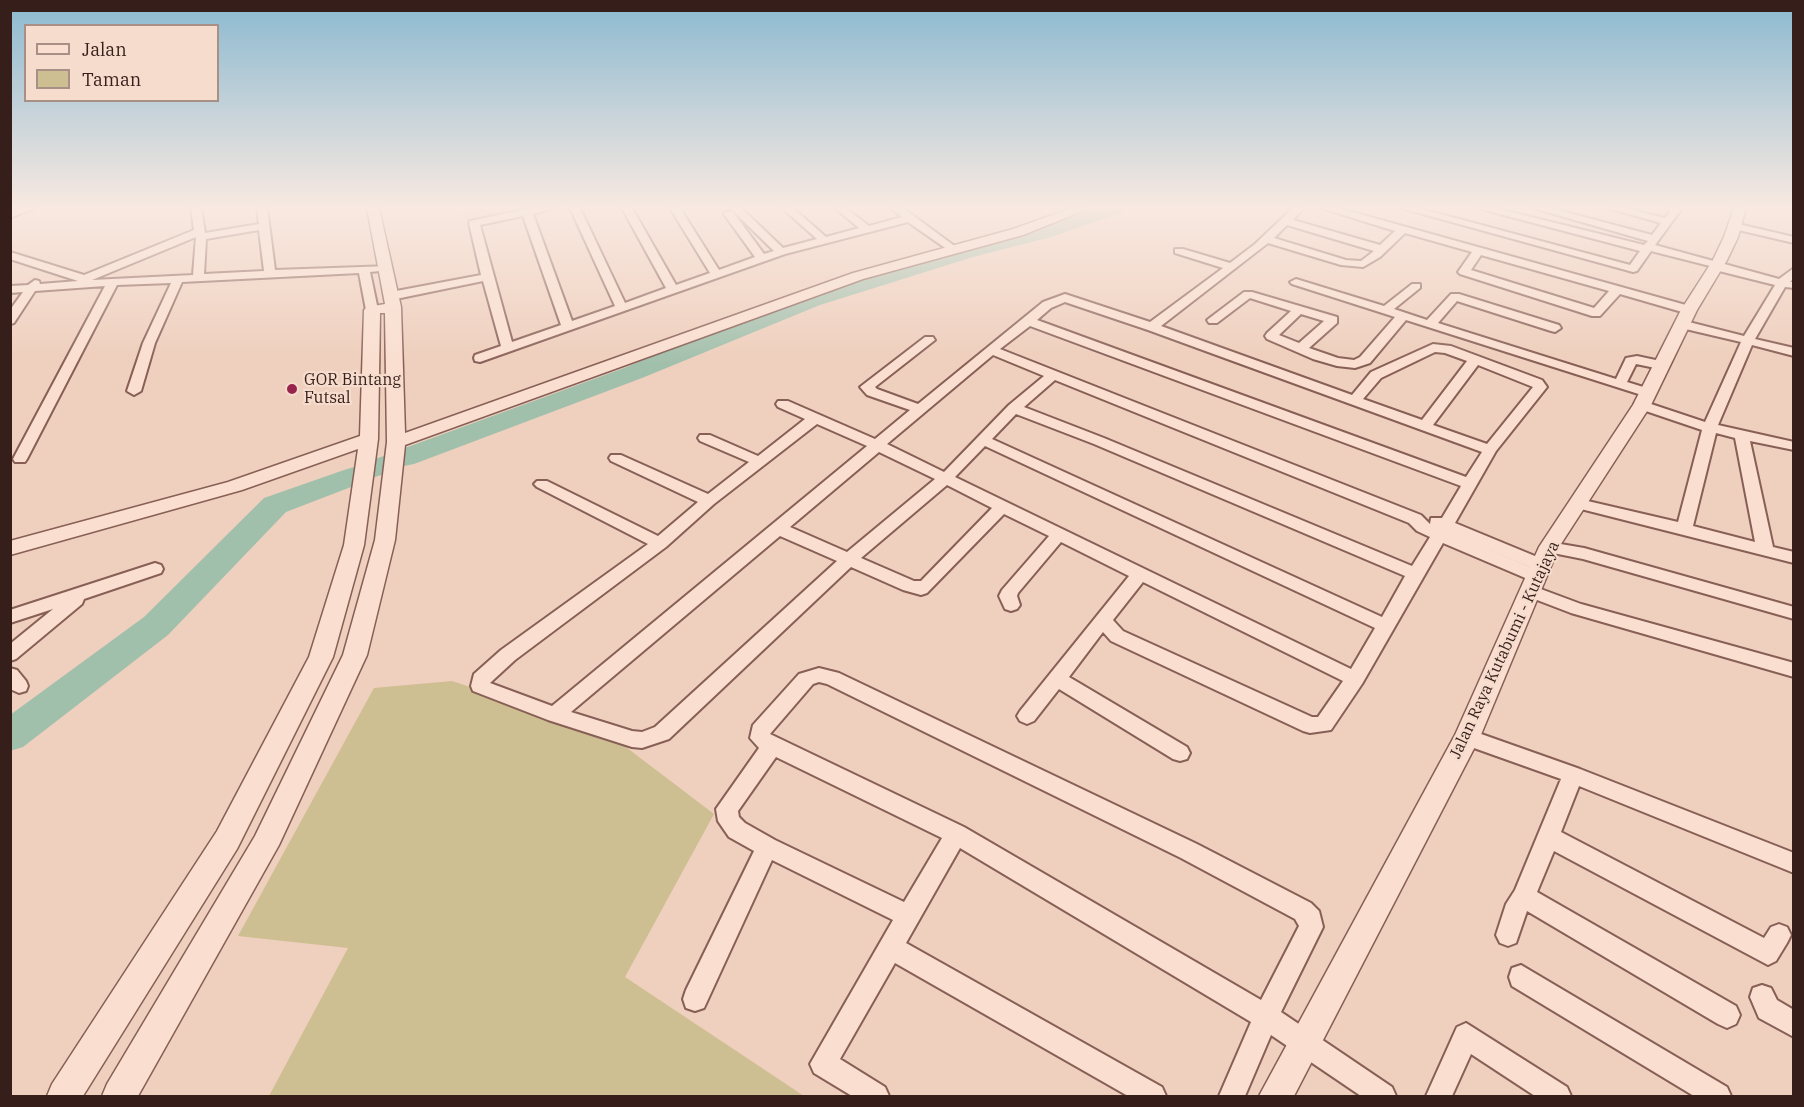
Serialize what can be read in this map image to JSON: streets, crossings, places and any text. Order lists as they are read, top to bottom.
{
  "streets": {
    "street": ["Jalan Raya Kutabumi - Kutajaya"]
  },
  "places": ["GOR Bintang Futsal"],
  "legend": ["Jalan", "Taman"]
}
